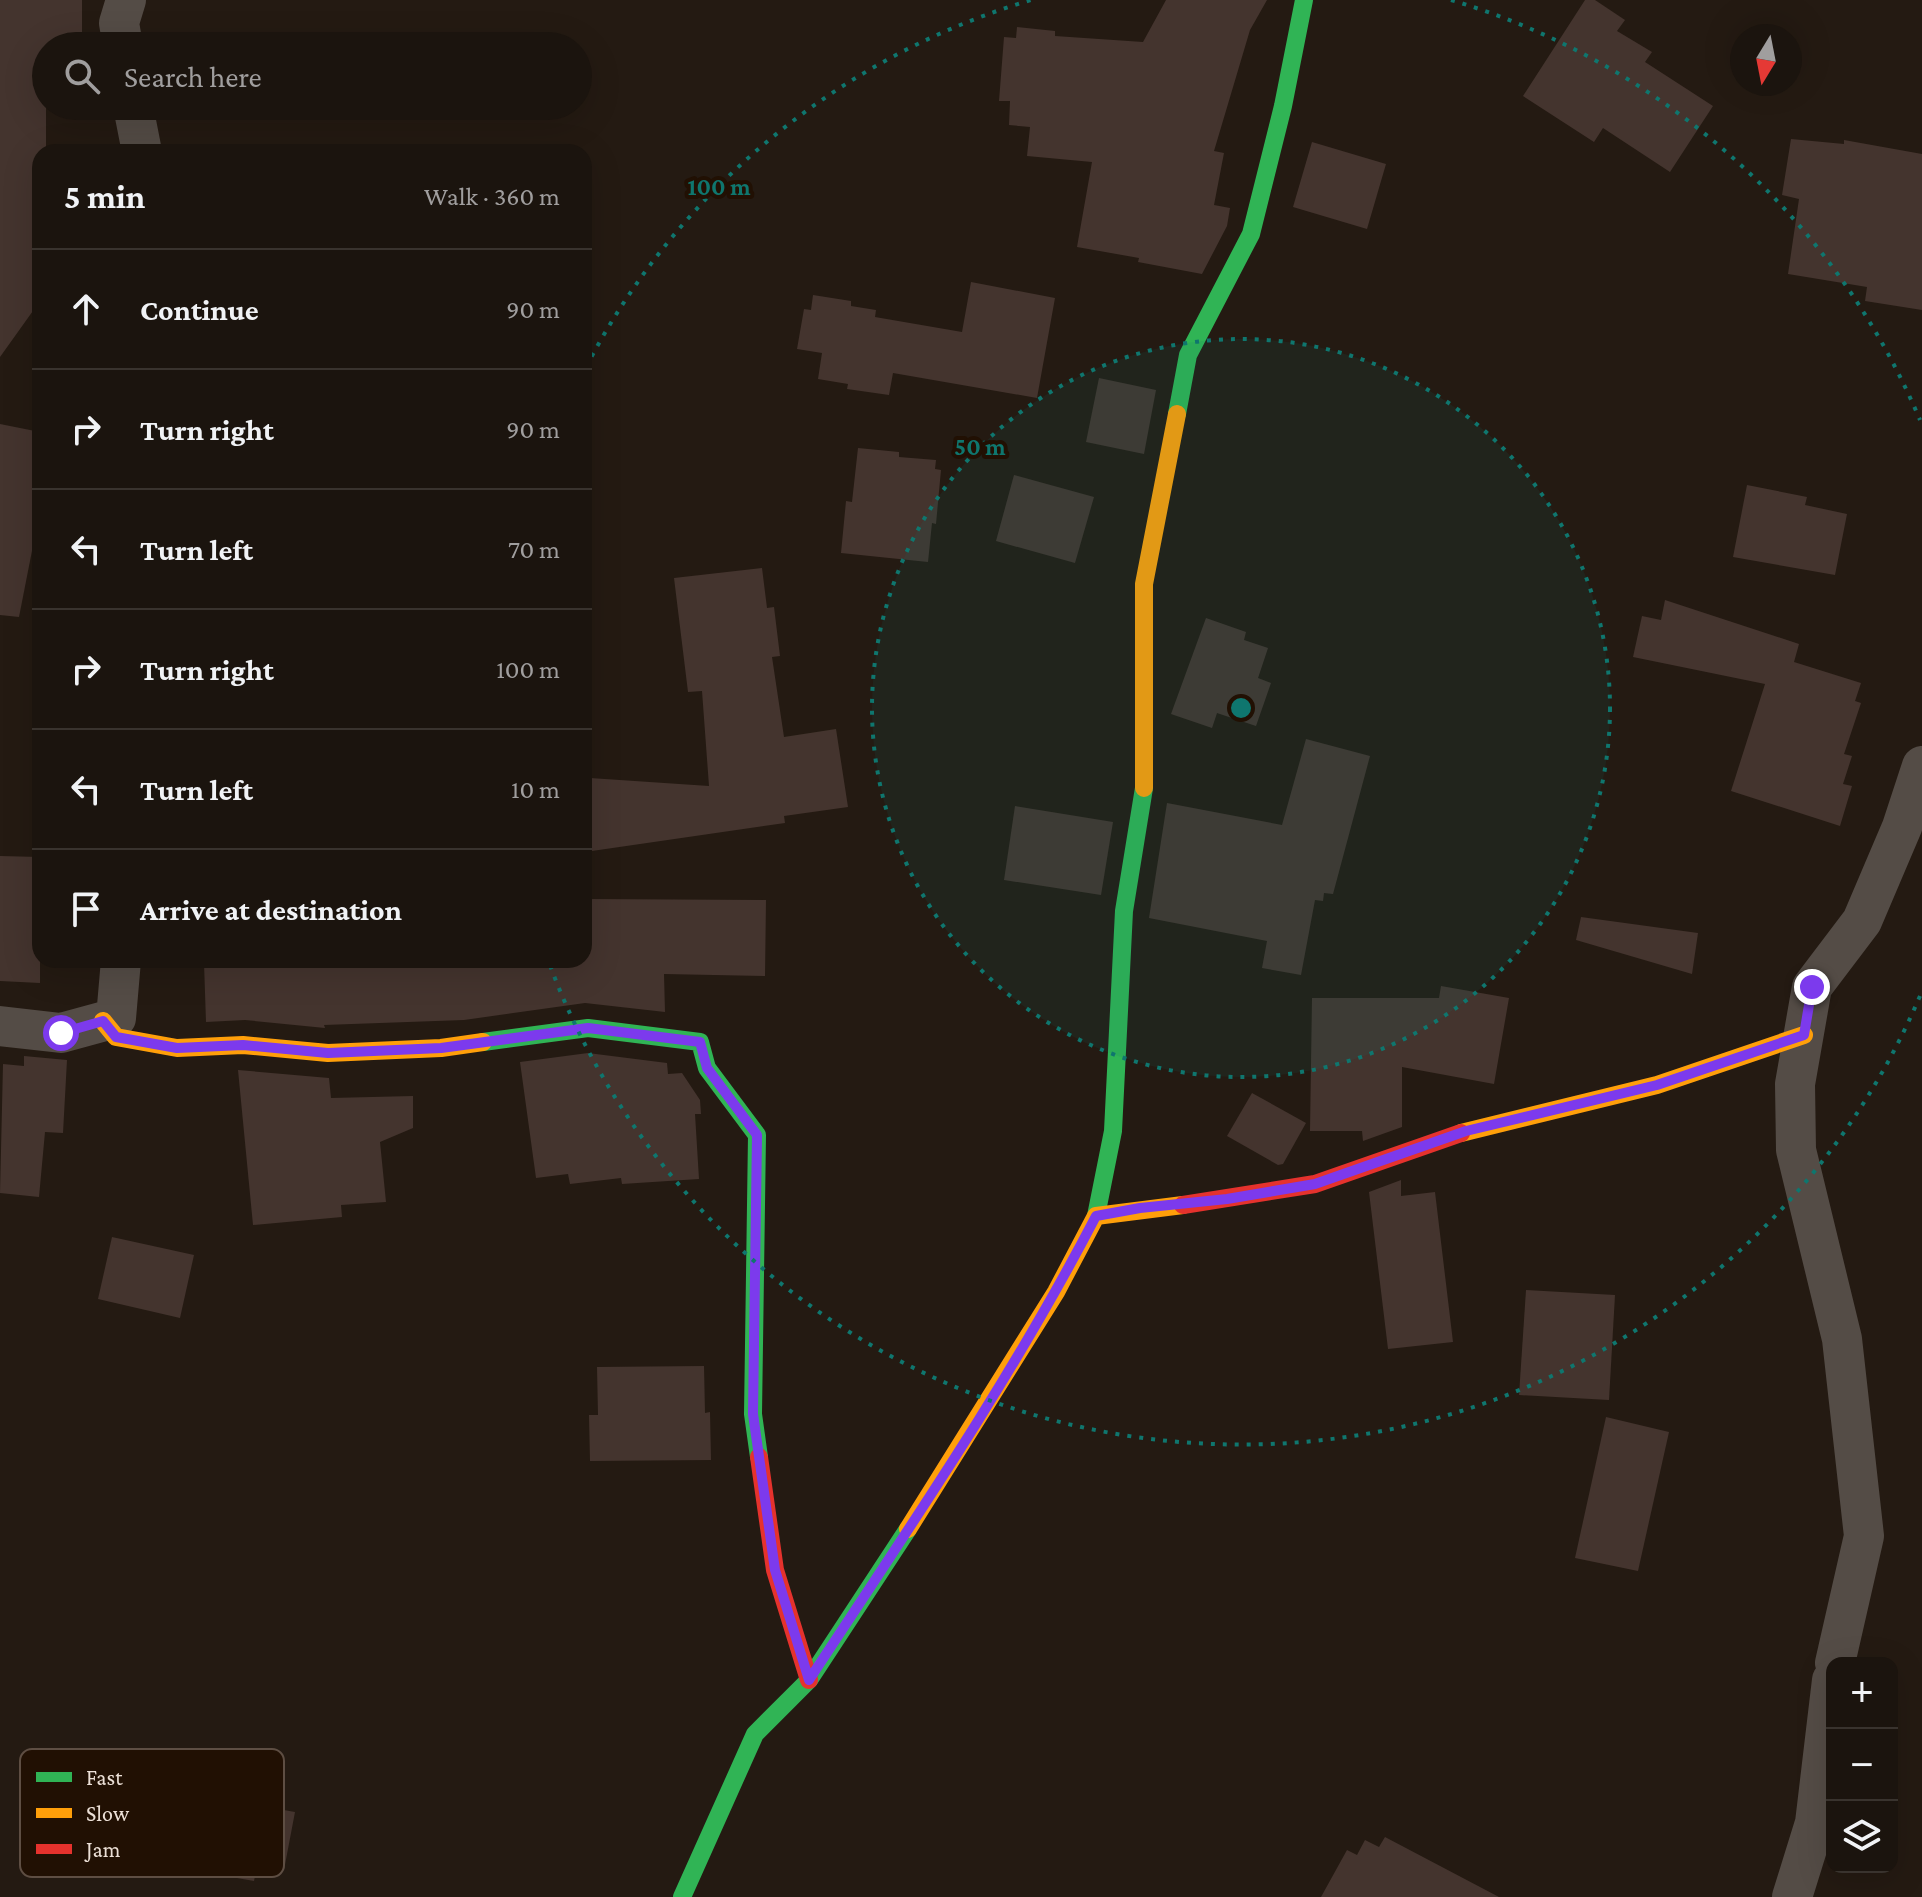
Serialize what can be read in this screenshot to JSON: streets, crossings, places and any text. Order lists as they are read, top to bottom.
{
  "legend": ["Fast", "Slow", "Jam"],
  "north": "bottom",
  "page": {
    "search": "Search here",
    "heading": ["5 min", "Walk · 360 m"],
    "list": [
      ["Continue", "90 m"],
      ["Turn right", "90 m"],
      ["Turn left", "70 m"],
      ["Turn right", "100 m"],
      ["Turn left", "10 m"],
      "Arrive at destination"
    ],
    "map_buttons": ["+", "−"]
  },
  "rings": ["100 m", "50 m"]
}
